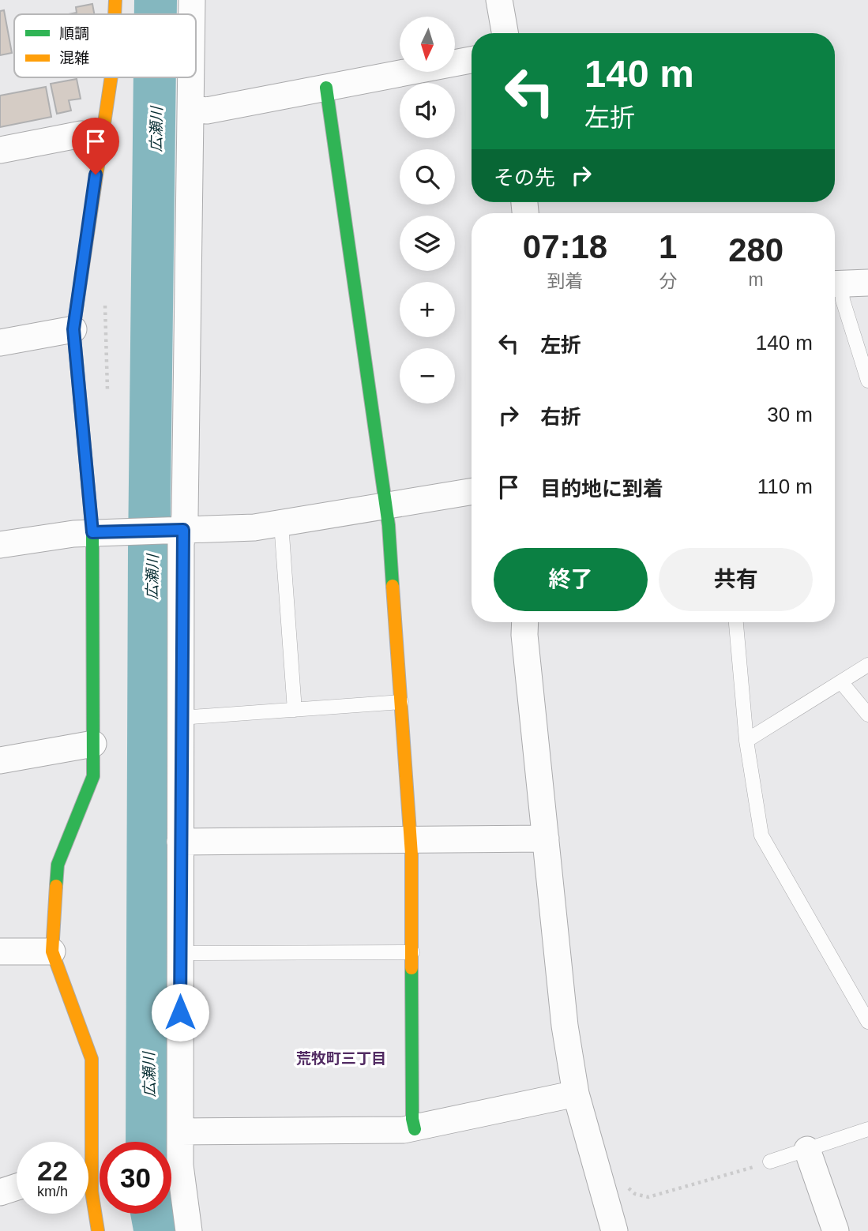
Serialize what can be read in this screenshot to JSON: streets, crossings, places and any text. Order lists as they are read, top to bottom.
{
  "districts": ["荒牧町三丁目"],
  "water": ["広瀬川"],
  "legend": ["順調", "混雑"],
  "north": "bottom",
  "page": {
    "map_buttons": ["+", "−"],
    "turn": ["140 m", "左折"],
    "then": "その先",
    "eta": [
      "07:18",
      "到着",
      "1",
      "分",
      "280",
      "m"
    ],
    "list": [
      {
        "name": "左折",
        "value": "140 m"
      },
      {
        "name": "右折",
        "value": "30 m"
      },
      {
        "name": "目的地に到着",
        "value": "110 m"
      }
    ],
    "buttons": ["終了", "共有"],
    "speed": "22 km/h",
    "limit": "30"
  }
}
